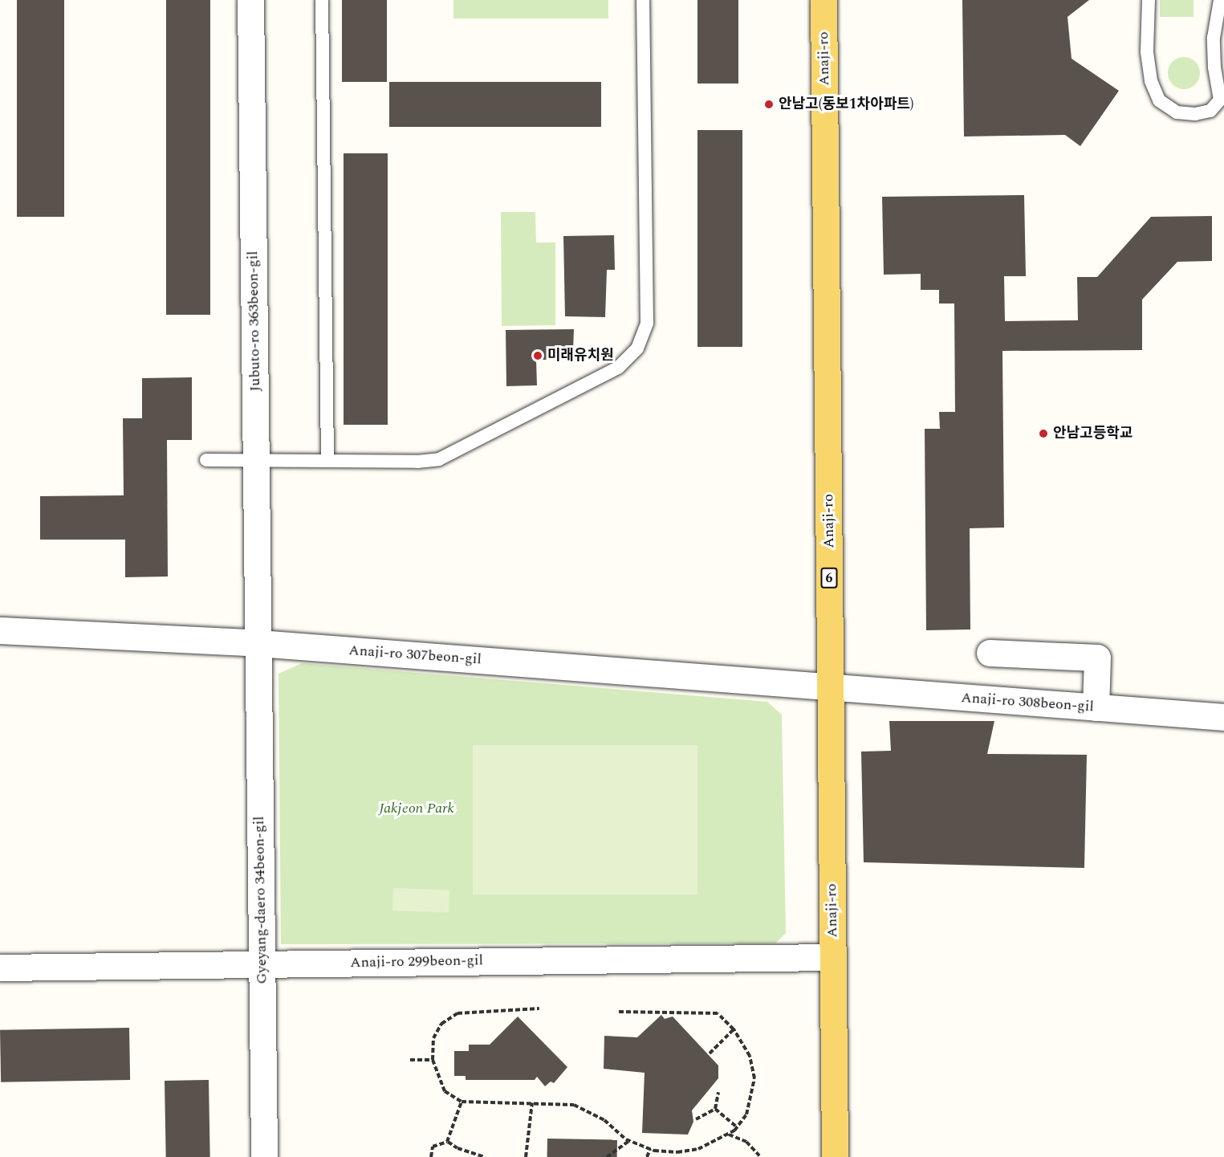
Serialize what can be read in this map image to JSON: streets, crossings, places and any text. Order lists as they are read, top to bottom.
{
  "streets": {
    "main road": ["Anaji-ro", "6"],
    "street": [
      "Jubuto-ro 363beon-gil",
      "Anaji-ro 307beon-gil",
      "Anaji-ro 308beon-gil",
      "Gyeyang-daero 34beon-gil",
      "Anaji-ro 299beon-gil"
    ]
  },
  "crossings": [
    ["Anaji-ro", "Anaji-ro 307beon-gil"],
    ["Anaji-ro", "Anaji-ro 308beon-gil"],
    ["Anaji-ro", "Anaji-ro 299beon-gil"],
    ["Jubuto-ro 363beon-gil", "Anaji-ro 307beon-gil"],
    ["Jubuto-ro 363beon-gil", "Gyeyang-daero 34beon-gil"],
    ["Anaji-ro 307beon-gil", "Anaji-ro 308beon-gil"],
    ["Anaji-ro 307beon-gil", "Gyeyang-daero 34beon-gil"],
    ["Gyeyang-daero 34beon-gil", "Anaji-ro 299beon-gil"]
  ],
  "parks": ["Jakjeon Park"],
  "places": ["안남고(동보1차아파트)", "미래유치원", "안남고등학교"]
}
